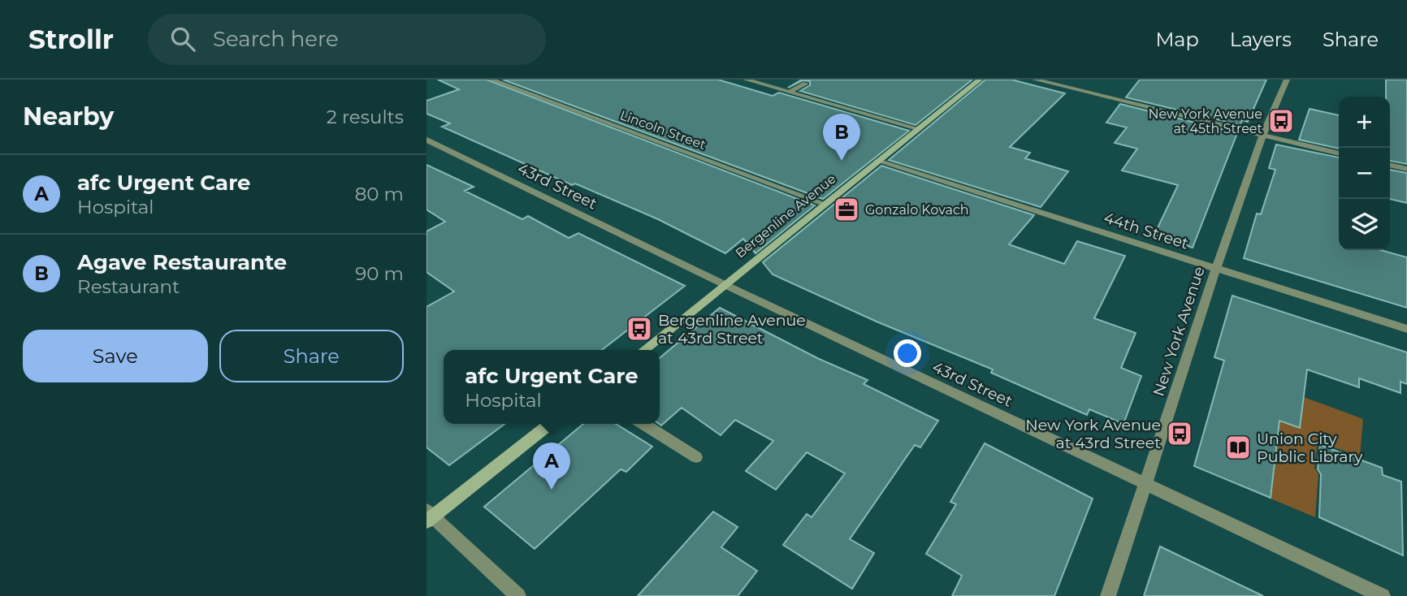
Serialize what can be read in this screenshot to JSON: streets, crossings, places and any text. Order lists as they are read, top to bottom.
{
  "streets": {
    "street": [
      "Lincoln Street",
      "43rd Street",
      "Bergenline Avenue",
      "44th Street",
      "New York Avenue"
    ]
  },
  "crossings": [
    ["Lincoln Street", "Bergenline Avenue"],
    ["43rd Street", "Bergenline Avenue"],
    ["43rd Street", "New York Avenue"],
    ["Bergenline Avenue", "44th Street"],
    ["44th Street", "New York Avenue"]
  ],
  "places": {
    "bus stop": ["New York Avenue at 45th Street", "Bergenline Avenue at 43rd Street", "New York Avenue at 43rd Street"],
    "office": ["Gonzalo Kovach"],
    "library": ["Union City Public Library"]
  },
  "page": {
    "header": "Strollr",
    "search": "Search here",
    "nav": ["Map", "Layers", "Share"],
    "heading": ["Nearby", "2 results"],
    "map_buttons": ["+", "−"],
    "pins": ["B", "A"],
    "list": [
      {
        "mark": "A",
        "name": "afc Urgent Care",
        "note": "Hospital",
        "value": "80 m"
      },
      {
        "mark": "B",
        "name": "Agave Restaurante",
        "note": "Restaurant",
        "value": "90 m"
      }
    ],
    "buttons": ["Save", "Share"],
    "popup": ["afc Urgent Care", "Hospital"]
  }
}
